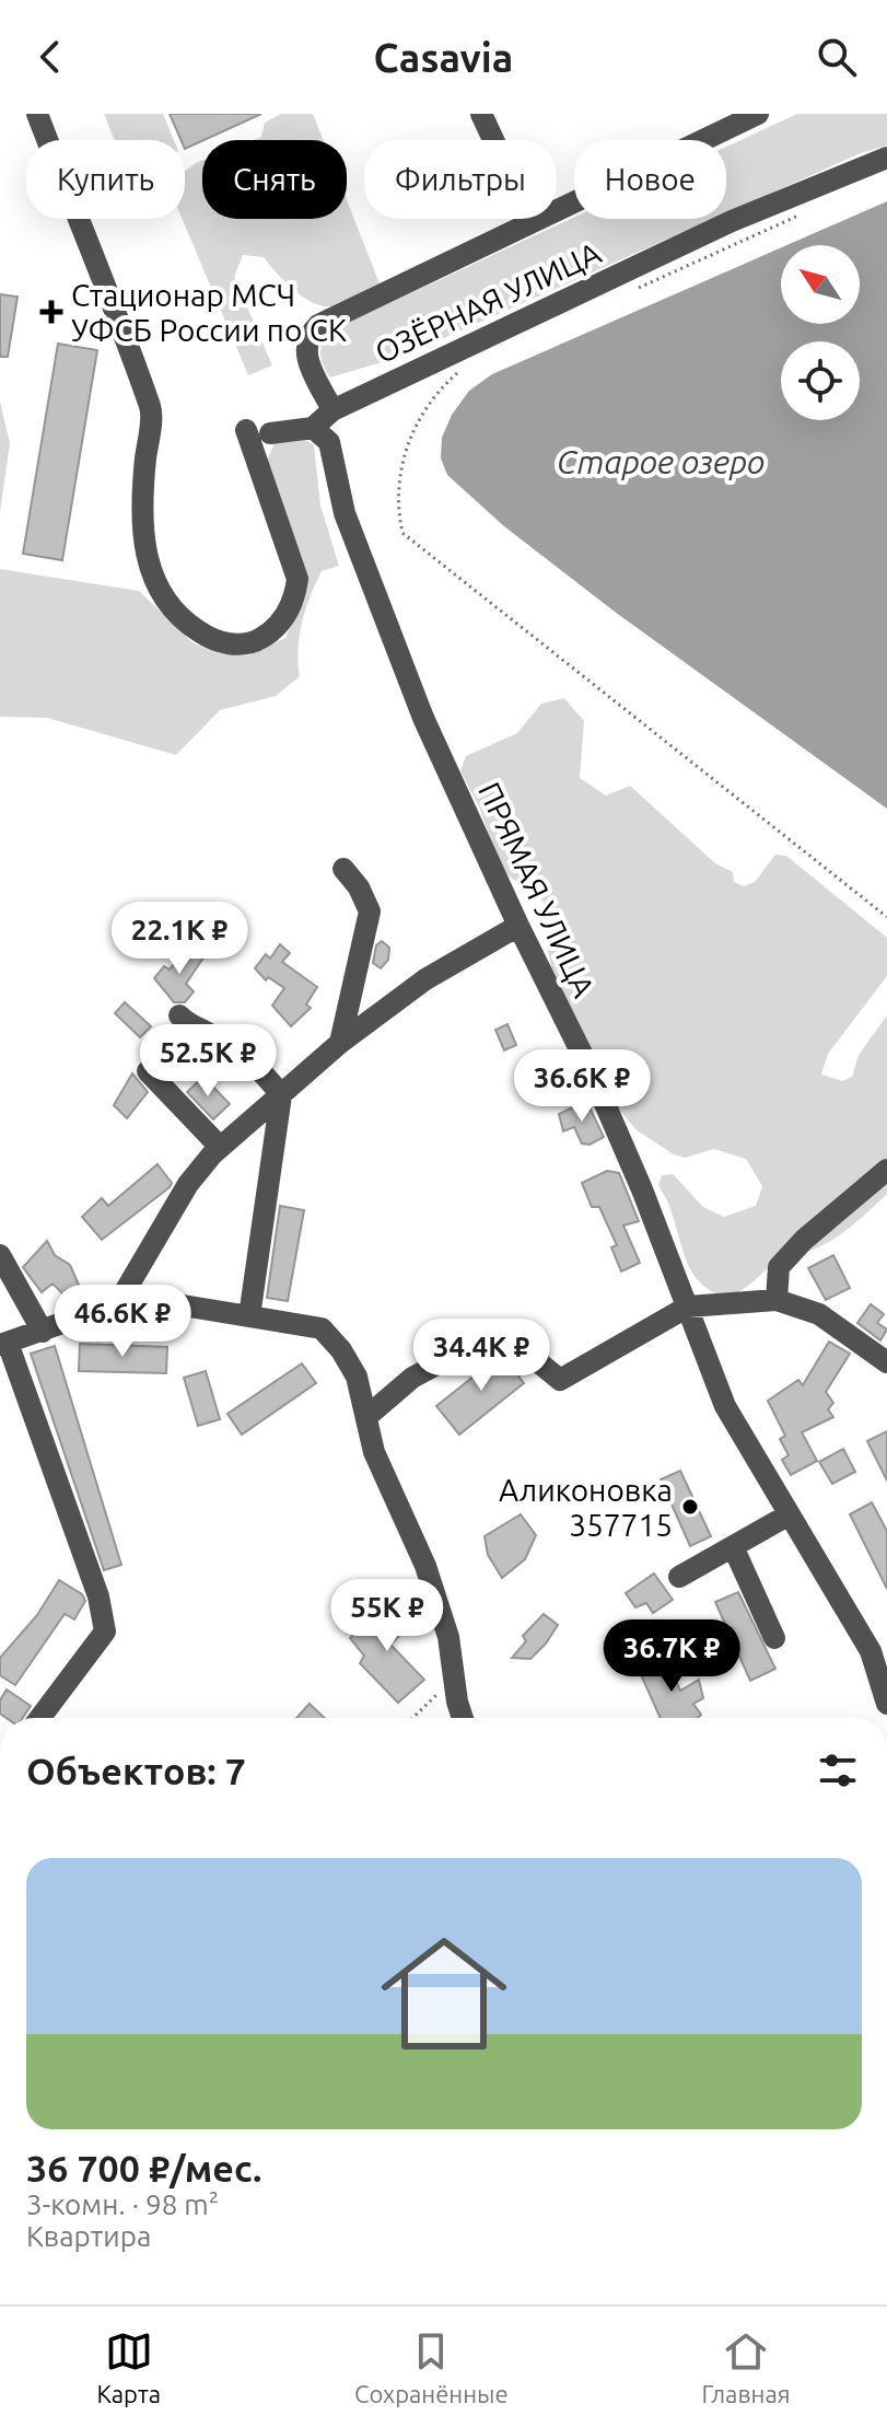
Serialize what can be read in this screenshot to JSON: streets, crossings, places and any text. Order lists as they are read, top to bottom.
{
  "streets": {
    "street": ["ОЗЁРНАЯ УЛИЦА", "ПРЯМАЯ УЛИЦА"]
  },
  "crossings": [
    ["ОЗЁРНАЯ УЛИЦА", "ПРЯМАЯ УЛИЦА"]
  ],
  "water": ["Старое озеро"],
  "places": {
    "health": ["Стационар МСЧ УФСБ России по СК"],
    "other": ["Аликоновка 357715"]
  },
  "north": "top left",
  "page": {
    "header": "Casavia",
    "chip": [
      "Купить",
      "Снять",
      "Фильтры",
      "Новое"
    ],
    "price": [
      "22.1K ₽",
      "52.5K ₽",
      "36.6K ₽",
      "46.6K ₽",
      "34.4K ₽",
      "55K ₽",
      "36.7K ₽"
    ],
    "heading": "Объектов: 7",
    "list": [
      {
        "name": "36 700 ₽/мес.",
        "note": "3-комн. · 98 m² · Квартира"
      }
    ],
    "tabs": ["Карта", "Сохранённые", "Главная"]
  }
}
